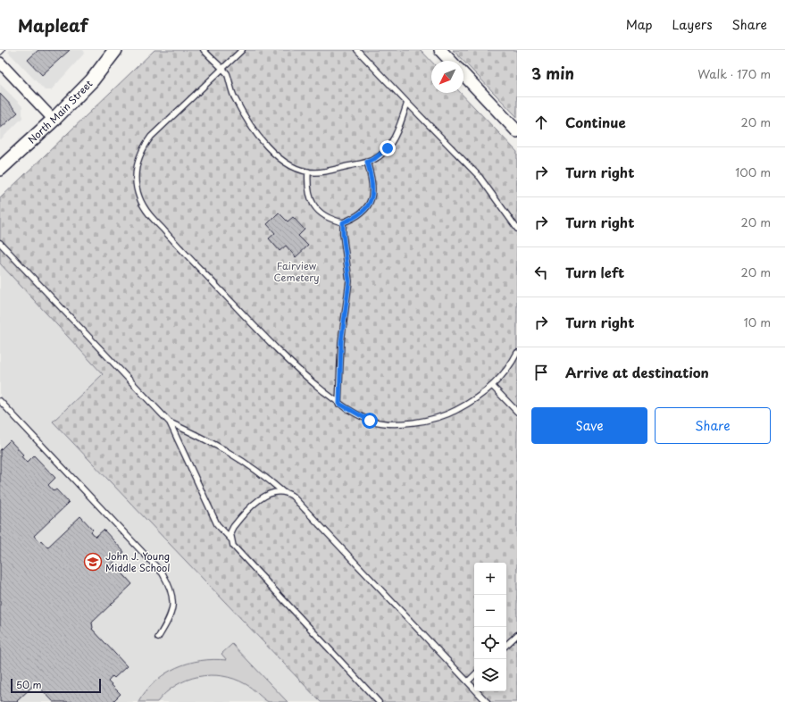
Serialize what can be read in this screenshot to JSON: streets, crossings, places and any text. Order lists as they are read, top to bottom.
{
  "streets": {
    "main road": ["North Main Street"]
  },
  "parks": ["Fairview Cemetery"],
  "places": {
    "school or university": ["John J. Young Middle School"]
  },
  "scale_bar": "50 m",
  "north": "bottom left",
  "page": {
    "header": "Mapleaf",
    "nav": ["Map", "Layers", "Share"],
    "heading": ["3 min", "Walk · 170 m"],
    "list": [
      ["Continue", "20 m"],
      ["Turn right", "100 m"],
      ["Turn right", "20 m"],
      ["Turn left", "20 m"],
      ["Turn right", "10 m"],
      "Arrive at destination"
    ],
    "buttons": ["Save", "Share"],
    "map_buttons": ["+", "−"],
    "scale": "50 m"
  }
}
